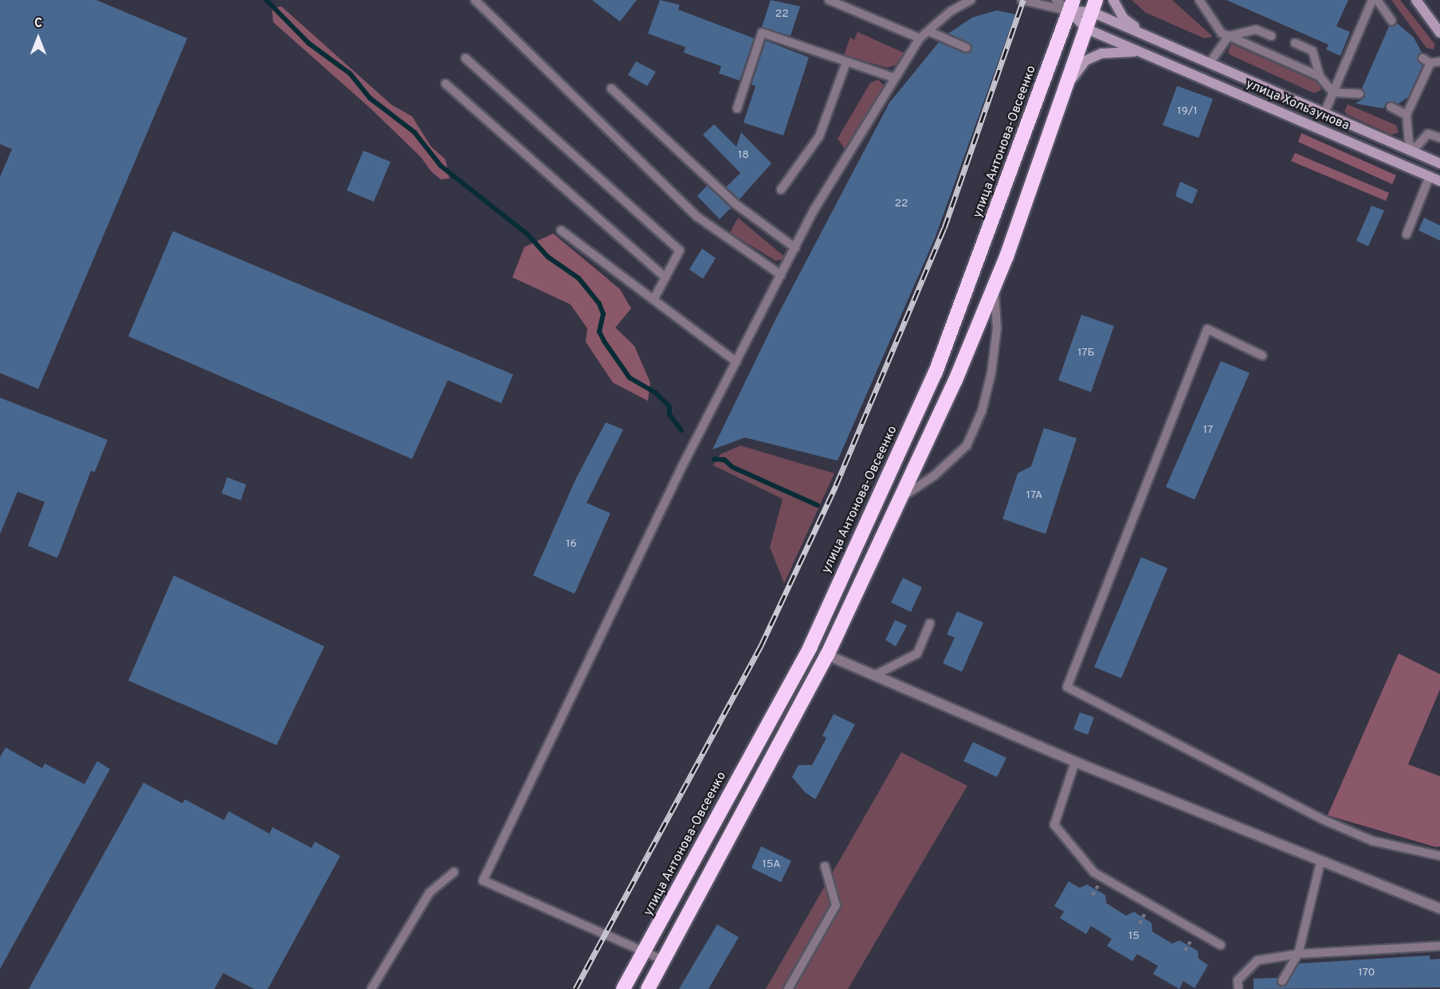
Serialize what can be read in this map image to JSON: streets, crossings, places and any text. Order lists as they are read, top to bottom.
{
  "streets": {
    "highway": ["улица Антонова-Овсеенко"],
    "main road": ["улица Хользунова"]
  },
  "crossings": [
    ["улица Хользунова", "улица Антонова-Овсеенко"]
  ],
  "house_numbers": [
    "22",
    "19/1",
    "18",
    "22",
    "17Б",
    "17",
    "17А",
    "16",
    "15А",
    "15",
    "170"
  ],
  "north": "top"
}
